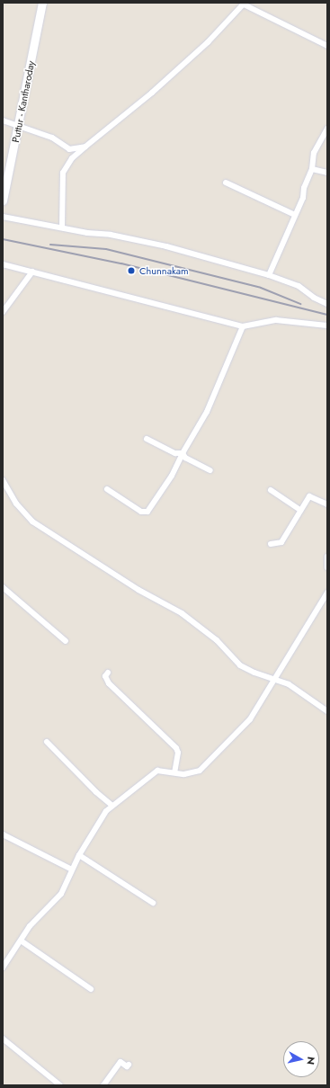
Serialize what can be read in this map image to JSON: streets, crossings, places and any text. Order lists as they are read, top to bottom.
{
  "streets": {
    "main road": ["Puttur - Kantharoday"]
  },
  "places": ["Chunnakam"],
  "north": "right"
}
